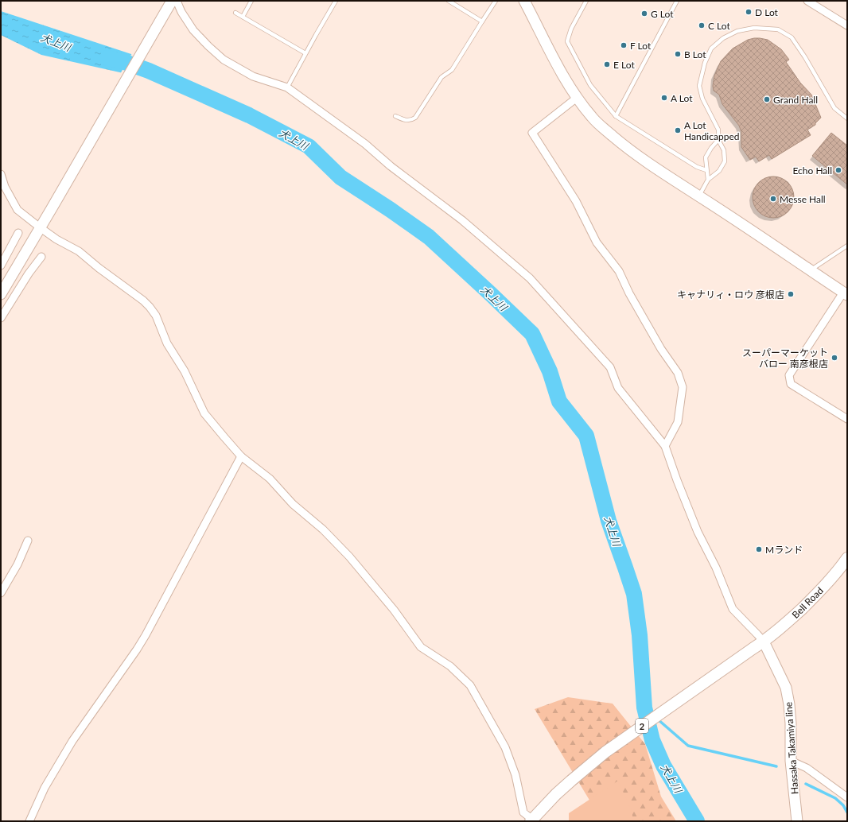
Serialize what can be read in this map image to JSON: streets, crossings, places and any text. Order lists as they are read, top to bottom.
{
  "streets": {
    "main road": ["Bell Road", "2"],
    "street": ["Hassaka Takamiya line"]
  },
  "crossings": [
    ["Bell Road", "2"],
    ["Bell Road", "Hassaka Takamiya line"],
    ["2", "Hassaka Takamiya line"]
  ],
  "water": ["犬上川"],
  "places": [
    "D Lot",
    "G Lot",
    "C Lot",
    "F Lot",
    "B Lot",
    "E Lot",
    "A Lot",
    "Grand Hall",
    "A Lot Handicapped",
    "Echo Hall",
    "Messe Hall",
    "キャナリィ・ロウ 彦根店",
    "スーパーマーケット バロー 南彦根店",
    "Mランド"
  ]
}
